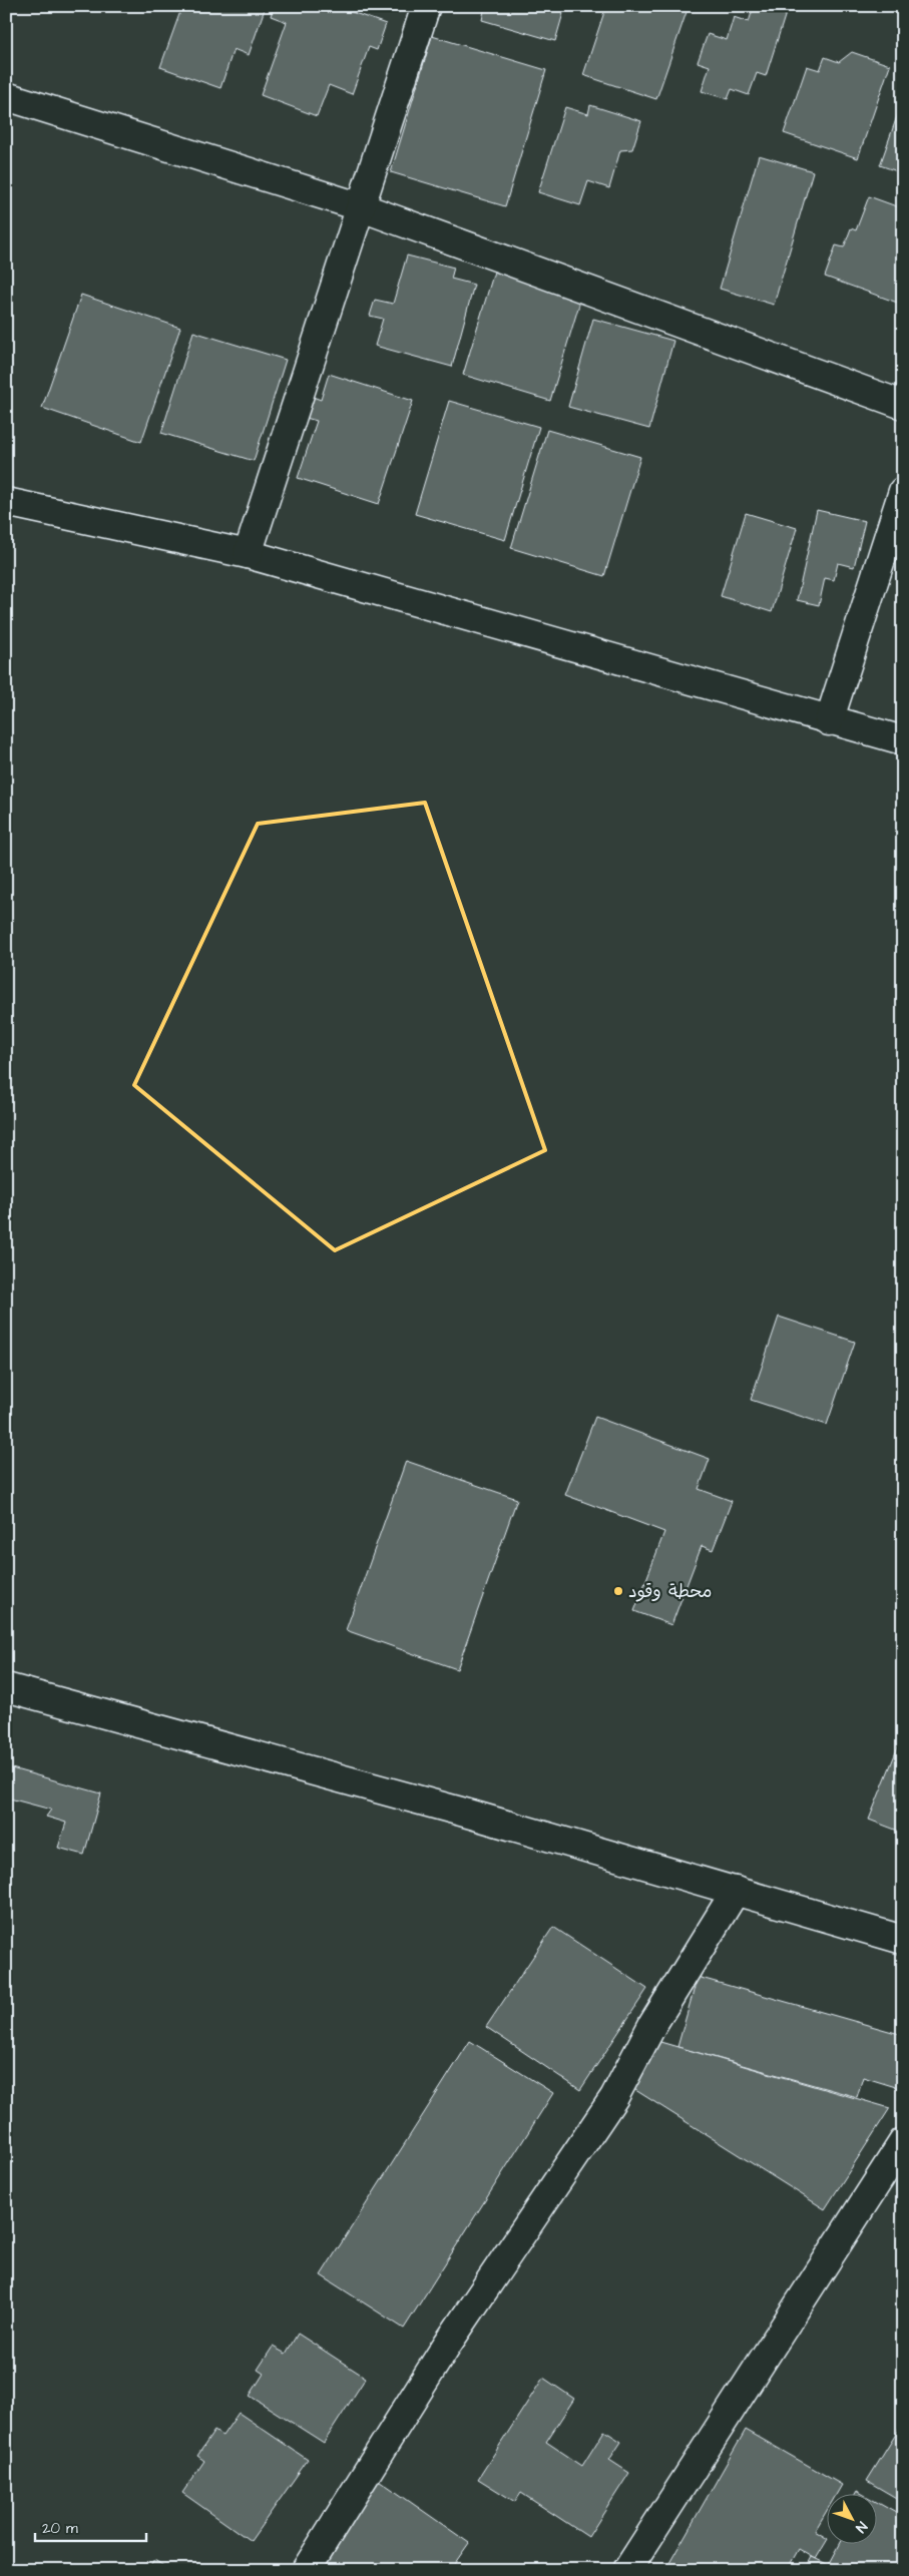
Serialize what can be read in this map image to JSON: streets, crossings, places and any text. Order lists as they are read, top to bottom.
{
  "places": ["محطة وقود"],
  "scale_bar": "20 m",
  "north": "bottom right"
}
